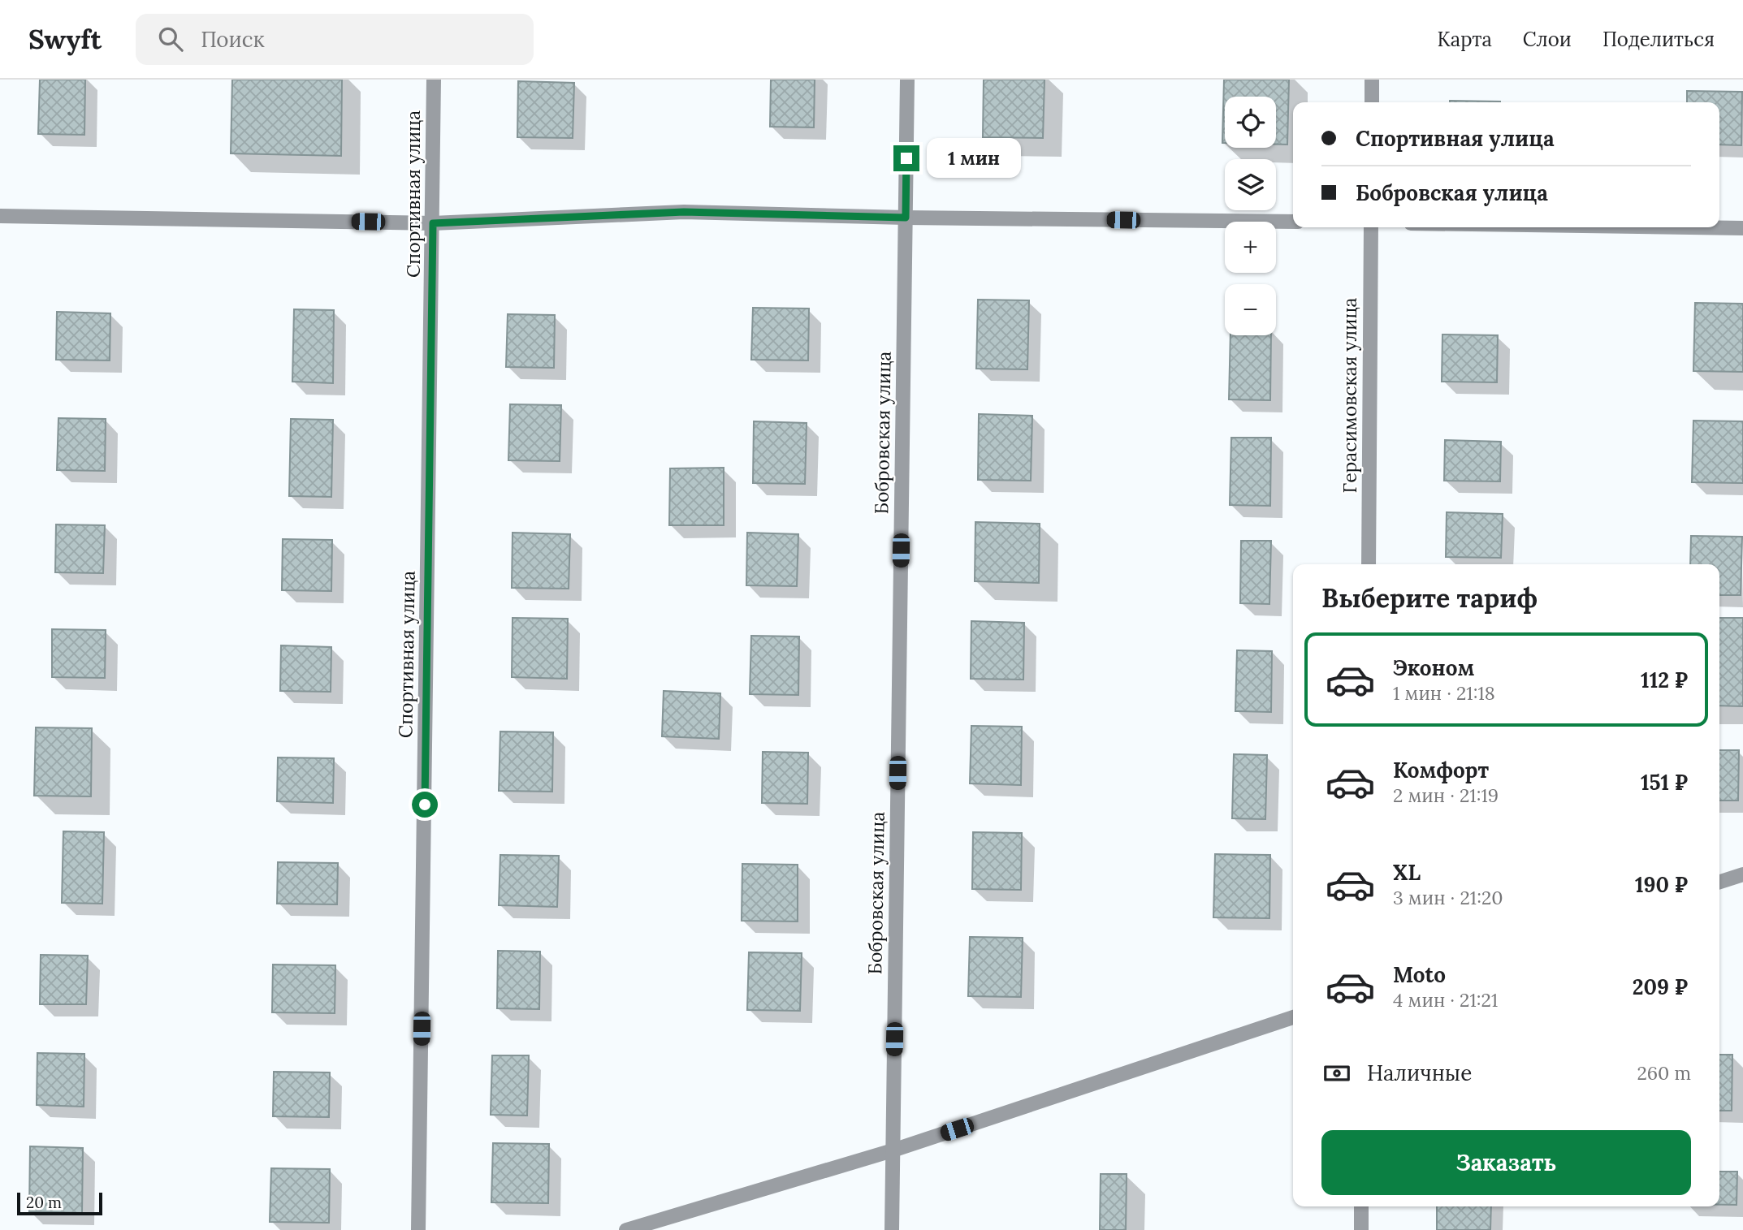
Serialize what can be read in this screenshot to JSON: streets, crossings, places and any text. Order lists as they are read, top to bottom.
{
  "streets": {
    "street": ["Спортивная улица", "Герасимовская улица", "Бобровская улица"]
  },
  "scale_bar": "20 m",
  "page": {
    "header": "Swyft",
    "search": "Поиск",
    "nav": ["Карта", "Слои", "Поделиться"],
    "map_buttons": ["+", "−"],
    "banner": ["Спортивная улица", "Бобровская улица"],
    "bubble": "1 мин",
    "heading": "Выберите тариф",
    "list": [
      {
        "name": "Эконом",
        "note": "1 мин · 21:18",
        "value": "112 ₽"
      },
      {
        "name": "Комфорт",
        "note": "2 мин · 21:19",
        "value": "151 ₽"
      },
      {
        "name": "XL",
        "note": "3 мин · 21:20",
        "value": "190 ₽"
      },
      {
        "name": "Moto",
        "note": "4 мин · 21:21",
        "value": "209 ₽"
      }
    ],
    "pay": ["Наличные", "260 m"],
    "buttons": "Заказать",
    "scale": "20 m"
  }
}
